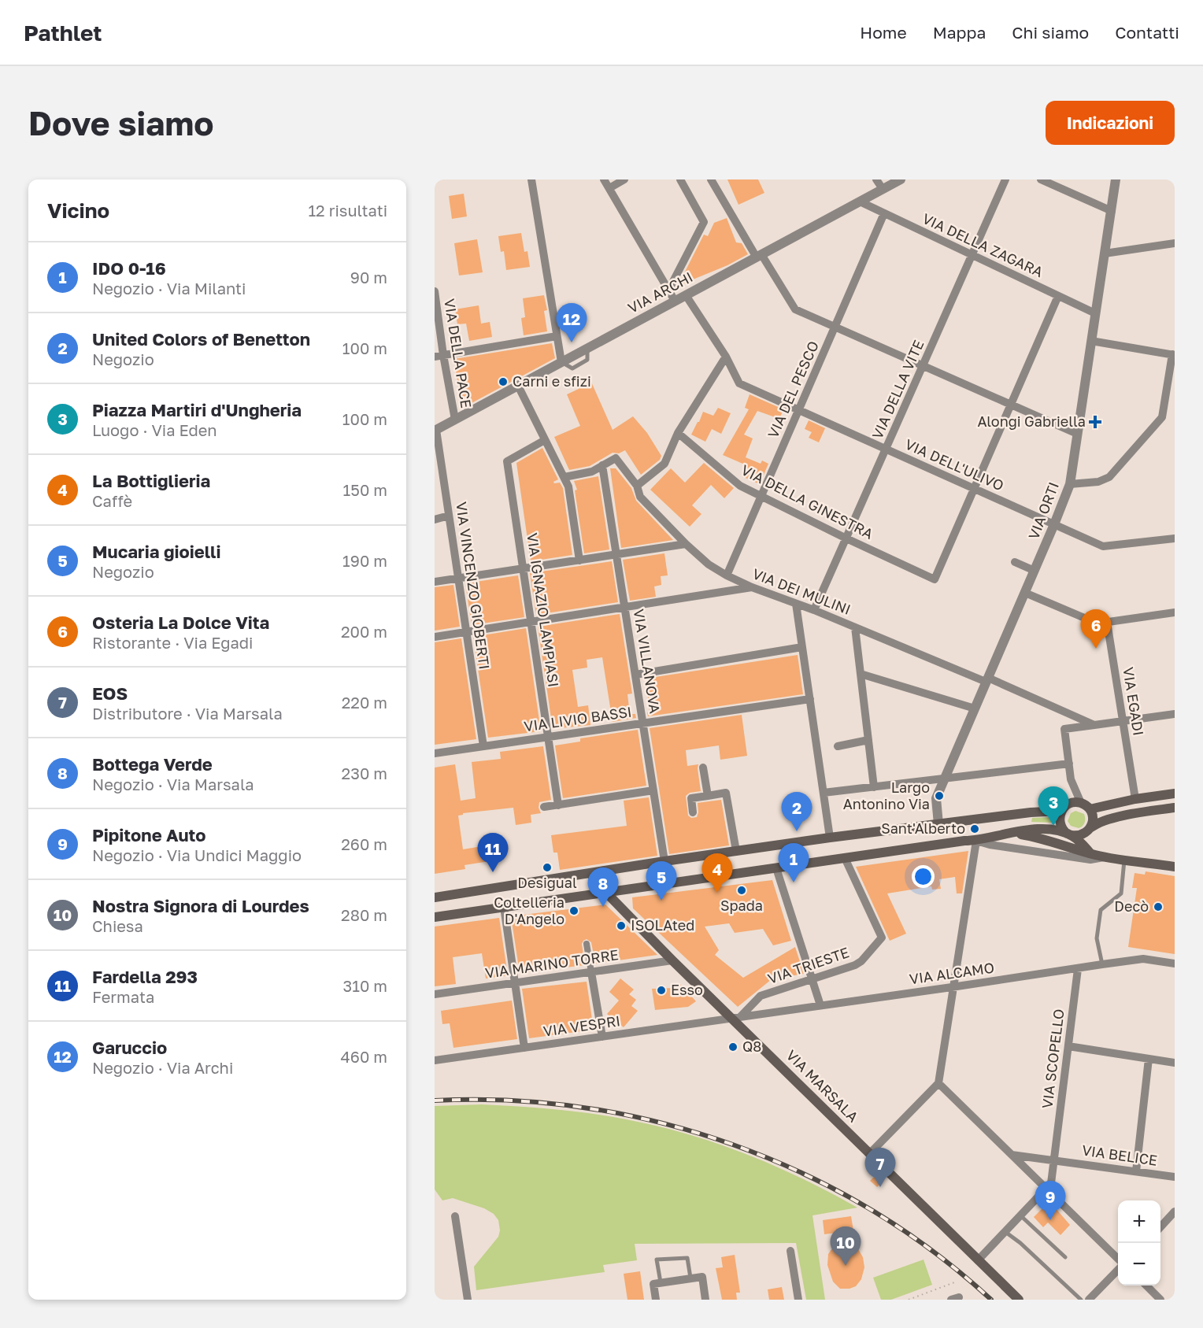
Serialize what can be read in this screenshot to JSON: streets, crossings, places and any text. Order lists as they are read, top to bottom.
{
  "streets": {
    "main road": ["VIA MARSALA"],
    "street": [
      "VIA DELLA ZAGARA",
      "VIA ARCHI",
      "VIA DELLA PACE",
      "VIA DEL PESCO",
      "VIA DELLA VITE",
      "VIA DELL'ULIVO",
      "VIA DELLA GINESTRA",
      "VIA ORTI",
      "VIA VINCENZO GIOBERTI",
      "VIA DEI MULINI",
      "VIA IGNAZIO LAMPIASI",
      "VIA VILLANOVA",
      "VIA EGADI",
      "VIA LIVIO BASSI",
      "VIA MARINO TORRE",
      "VIA TRIESTE",
      "VIA ALCAMO",
      "VIA VESPRI",
      "VIA SCOPELLO",
      "VIA BELICE"
    ]
  },
  "crossings": [
    ["VIA DELLA ZAGARA", "VIA ARCHI"],
    ["VIA DELLA ZAGARA", "VIA DEL PESCO"],
    ["VIA DELLA ZAGARA", "VIA DELLA VITE"],
    ["VIA DELLA ZAGARA", "VIA ORTI"],
    ["VIA ARCHI", "VIA DELLA PACE"],
    ["VIA ARCHI", "VIA VINCENZO GIOBERTI"],
    ["VIA DEL PESCO", "VIA DELL'ULIVO"],
    ["VIA DEL PESCO", "VIA DELLA GINESTRA"],
    ["VIA DEL PESCO", "VIA DEI MULINI"],
    ["VIA DELLA VITE", "VIA DELL'ULIVO"],
    ["VIA DELLA VITE", "VIA DELLA GINESTRA"],
    ["VIA DELLA VITE", "VIA DEI MULINI"],
    ["VIA DELL'ULIVO", "VIA DELLA GINESTRA"],
    ["VIA DELL'ULIVO", "VIA ORTI"],
    ["VIA ORTI", "VIA DEI MULINI"],
    ["VIA VINCENZO GIOBERTI", "VIA LIVIO BASSI"],
    ["VIA DEI MULINI", "VIA VILLANOVA"],
    ["VIA IGNAZIO LAMPIASI", "VIA LIVIO BASSI"],
    ["VIA VILLANOVA", "VIA LIVIO BASSI"],
    ["VIA MARINO TORRE", "VIA MARSALA"],
    ["VIA TRIESTE", "VIA ALCAMO"],
    ["VIA TRIESTE", "VIA VESPRI"],
    ["VIA TRIESTE", "VIA MARSALA"],
    ["VIA ALCAMO", "VIA VESPRI"],
    ["VIA ALCAMO", "VIA SCOPELLO"],
    ["VIA ALCAMO", "VIA MARSALA"],
    ["VIA VESPRI", "VIA MARSALA"],
    ["VIA SCOPELLO", "VIA BELICE"]
  ],
  "places": {
    "other": [
      "Carni e sfizi",
      "Largo Antonino Via",
      "Sant'Alberto",
      "Desigual",
      "Spada",
      "Decò",
      "Coltelleria D'Angelo",
      "ISOLAted",
      "Esso",
      "Q8"
    ],
    "health": ["Alongi Gabriella"]
  },
  "page": {
    "header": "Pathlet",
    "nav": [
      "Home",
      "Mappa",
      "Chi siamo",
      "Contatti"
    ],
    "buttons": "Indicazioni",
    "title": "Dove siamo",
    "heading": ["Vicino", "12 risultati"],
    "list": [
      {
        "mark": "1",
        "name": "IDO 0-16",
        "note": "Negozio · Via Milanti",
        "value": "90 m"
      },
      {
        "mark": "2",
        "name": "United Colors of Benetton",
        "note": "Negozio",
        "value": "100 m"
      },
      {
        "mark": "3",
        "name": "Piazza Martiri d'Ungheria",
        "note": "Luogo · Via Eden",
        "value": "100 m"
      },
      {
        "mark": "4",
        "name": "La Bottiglieria",
        "note": "Caffè",
        "value": "150 m"
      },
      {
        "mark": "5",
        "name": "Mucaria gioielli",
        "note": "Negozio",
        "value": "190 m"
      },
      {
        "mark": "6",
        "name": "Osteria La Dolce Vita",
        "note": "Ristorante · Via Egadi",
        "value": "200 m"
      },
      {
        "mark": "7",
        "name": "EOS",
        "note": "Distributore · Via Marsala",
        "value": "220 m"
      },
      {
        "mark": "8",
        "name": "Bottega Verde",
        "note": "Negozio · Via Marsala",
        "value": "230 m"
      },
      {
        "mark": "9",
        "name": "Pipitone Auto",
        "note": "Negozio · Via Undici Maggio",
        "value": "260 m"
      },
      {
        "mark": "10",
        "name": "Nostra Signora di Lourdes",
        "note": "Chiesa",
        "value": "280 m"
      },
      {
        "mark": "11",
        "name": "Fardella 293",
        "note": "Fermata",
        "value": "310 m"
      },
      {
        "mark": "12",
        "name": "Garuccio",
        "note": "Negozio · Via Archi",
        "value": "460 m"
      }
    ],
    "pins": [
      "12",
      "6",
      "3",
      "2",
      "11",
      "1",
      "4",
      "5",
      "8",
      "7",
      "9",
      "10"
    ],
    "map_buttons": ["+", "−"]
  }
}
